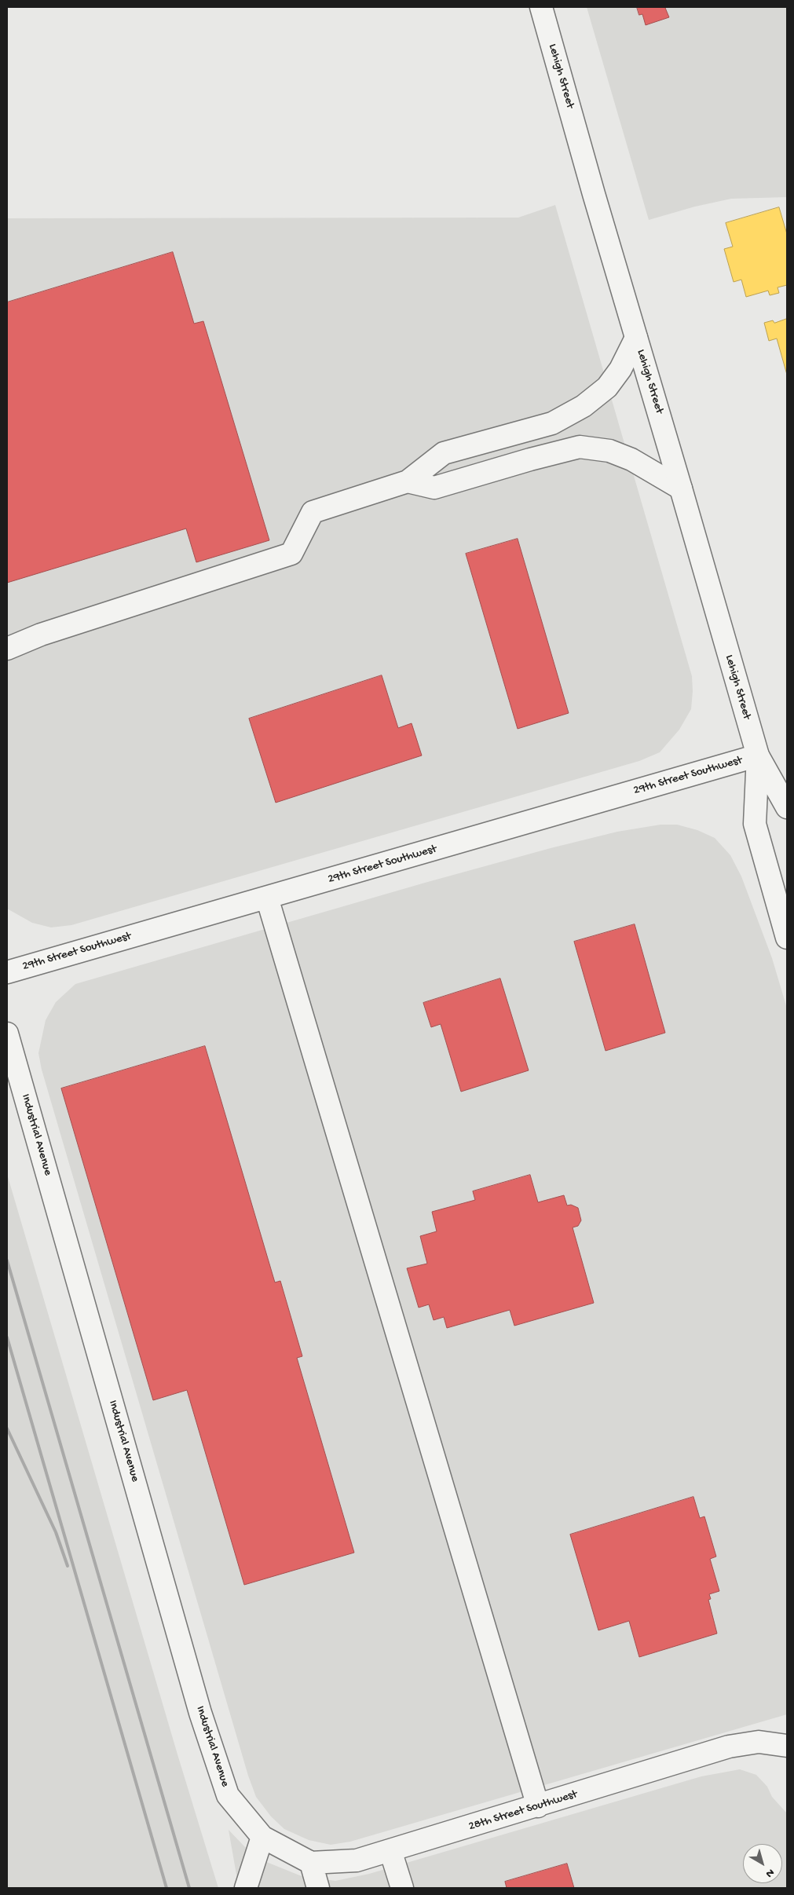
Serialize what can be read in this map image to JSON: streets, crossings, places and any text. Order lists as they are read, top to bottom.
{
  "streets": {
    "main road": [
      "Lehigh Street",
      "29th Street Southwest",
      "Industrial Avenue",
      "28th Street Southwest"
    ]
  },
  "crossings": [
    ["Lehigh Street", "29th Street Southwest"]
  ],
  "north": "bottom right"
}
